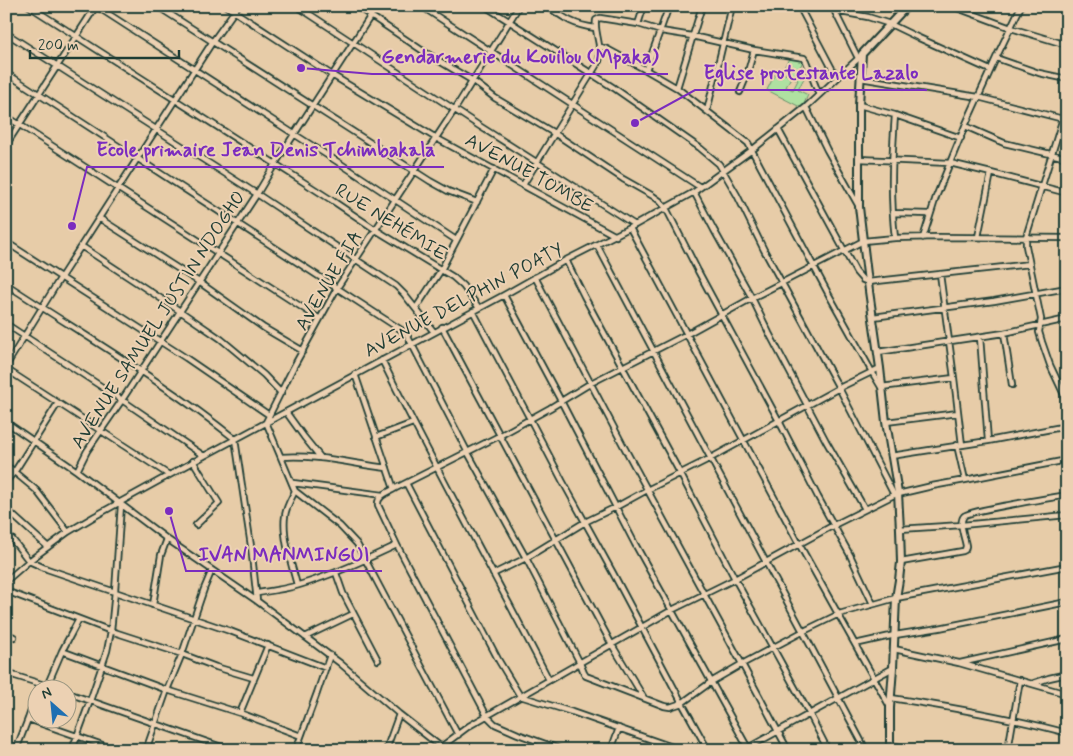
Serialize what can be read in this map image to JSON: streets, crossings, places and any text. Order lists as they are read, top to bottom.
{
  "streets": {
    "street": [
      "AVENUE TOMBE",
      "RUE NEHÉMIE",
      "AVENUE FIA",
      "AVENUE DELPHIN POATY",
      "AVENUE SAMUEL JUSTIN NDOGHO"
    ]
  },
  "crossings": [
    ["AVENUE TOMBE", "AVENUE FIA"],
    ["AVENUE TOMBE", "AVENUE DELPHIN POATY"],
    ["AVENUE TOMBE", "AVENUE SAMUEL JUSTIN NDOGHO"],
    ["RUE NEHÉMIE", "AVENUE FIA"],
    ["RUE NEHÉMIE", "AVENUE DELPHIN POATY"],
    ["RUE NEHÉMIE", "AVENUE SAMUEL JUSTIN NDOGHO"],
    ["AVENUE FIA", "AVENUE DELPHIN POATY"]
  ],
  "places": [
    "Gendarmerie du Kouilou (Mpaka)",
    "Eglise protestante Lazalo",
    "Ecole primaire Jean Denis Tchimbakala",
    "IVAN MANMINGUI"
  ],
  "scale_bar": "200 m",
  "north": "top left"
}
